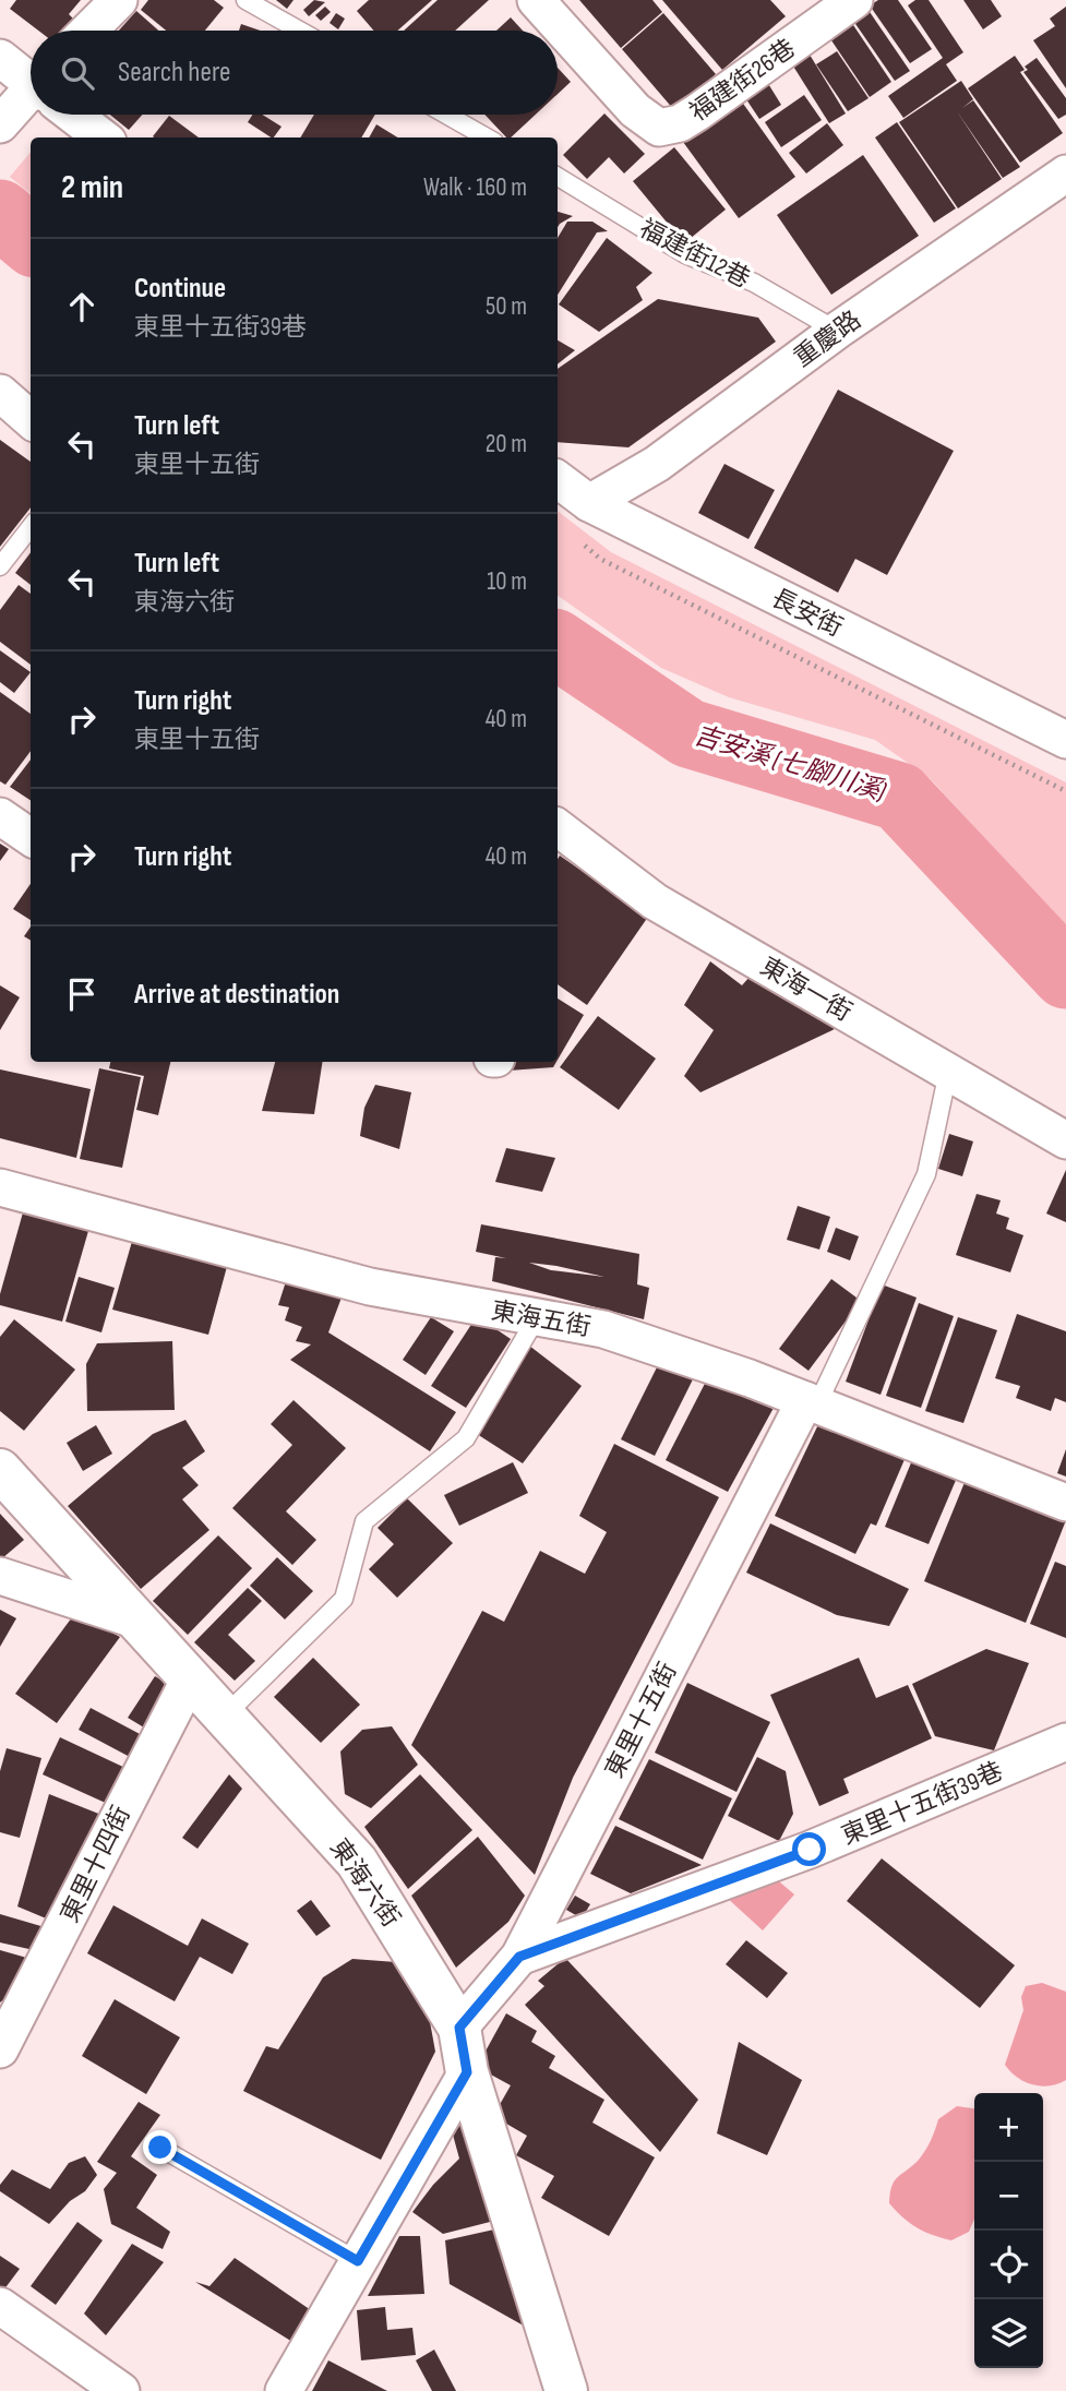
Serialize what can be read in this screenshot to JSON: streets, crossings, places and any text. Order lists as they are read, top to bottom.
{
  "streets": {
    "street": [
      "福建街26巷",
      "重慶路",
      "長安街",
      "東海一街",
      "東海五街",
      "東里十五街",
      "東里十五街39巷",
      "東里十四街",
      "東海六街"
    ],
    "lane": ["福建街12巷"]
  },
  "crossings": [
    ["福建街12巷", "重慶路"],
    ["重慶路", "長安街"],
    ["東海五街", "東里十五街"],
    ["東里十五街", "東里十五街39巷"],
    ["東里十五街", "東海六街"],
    ["東里十四街", "東海六街"]
  ],
  "water": ["吉安溪 (七腳川溪)"],
  "page": {
    "search": "Search here",
    "heading": ["2 min", "Walk · 160 m"],
    "list": [
      ["Continue", "東里十五街39巷", "50 m"],
      ["Turn left", "東里十五街", "20 m"],
      ["Turn left", "東海六街", "10 m"],
      ["Turn right", "東里十五街", "40 m"],
      ["Turn right", "40 m"],
      "Arrive at destination"
    ],
    "map_buttons": ["+", "−"]
  }
}
